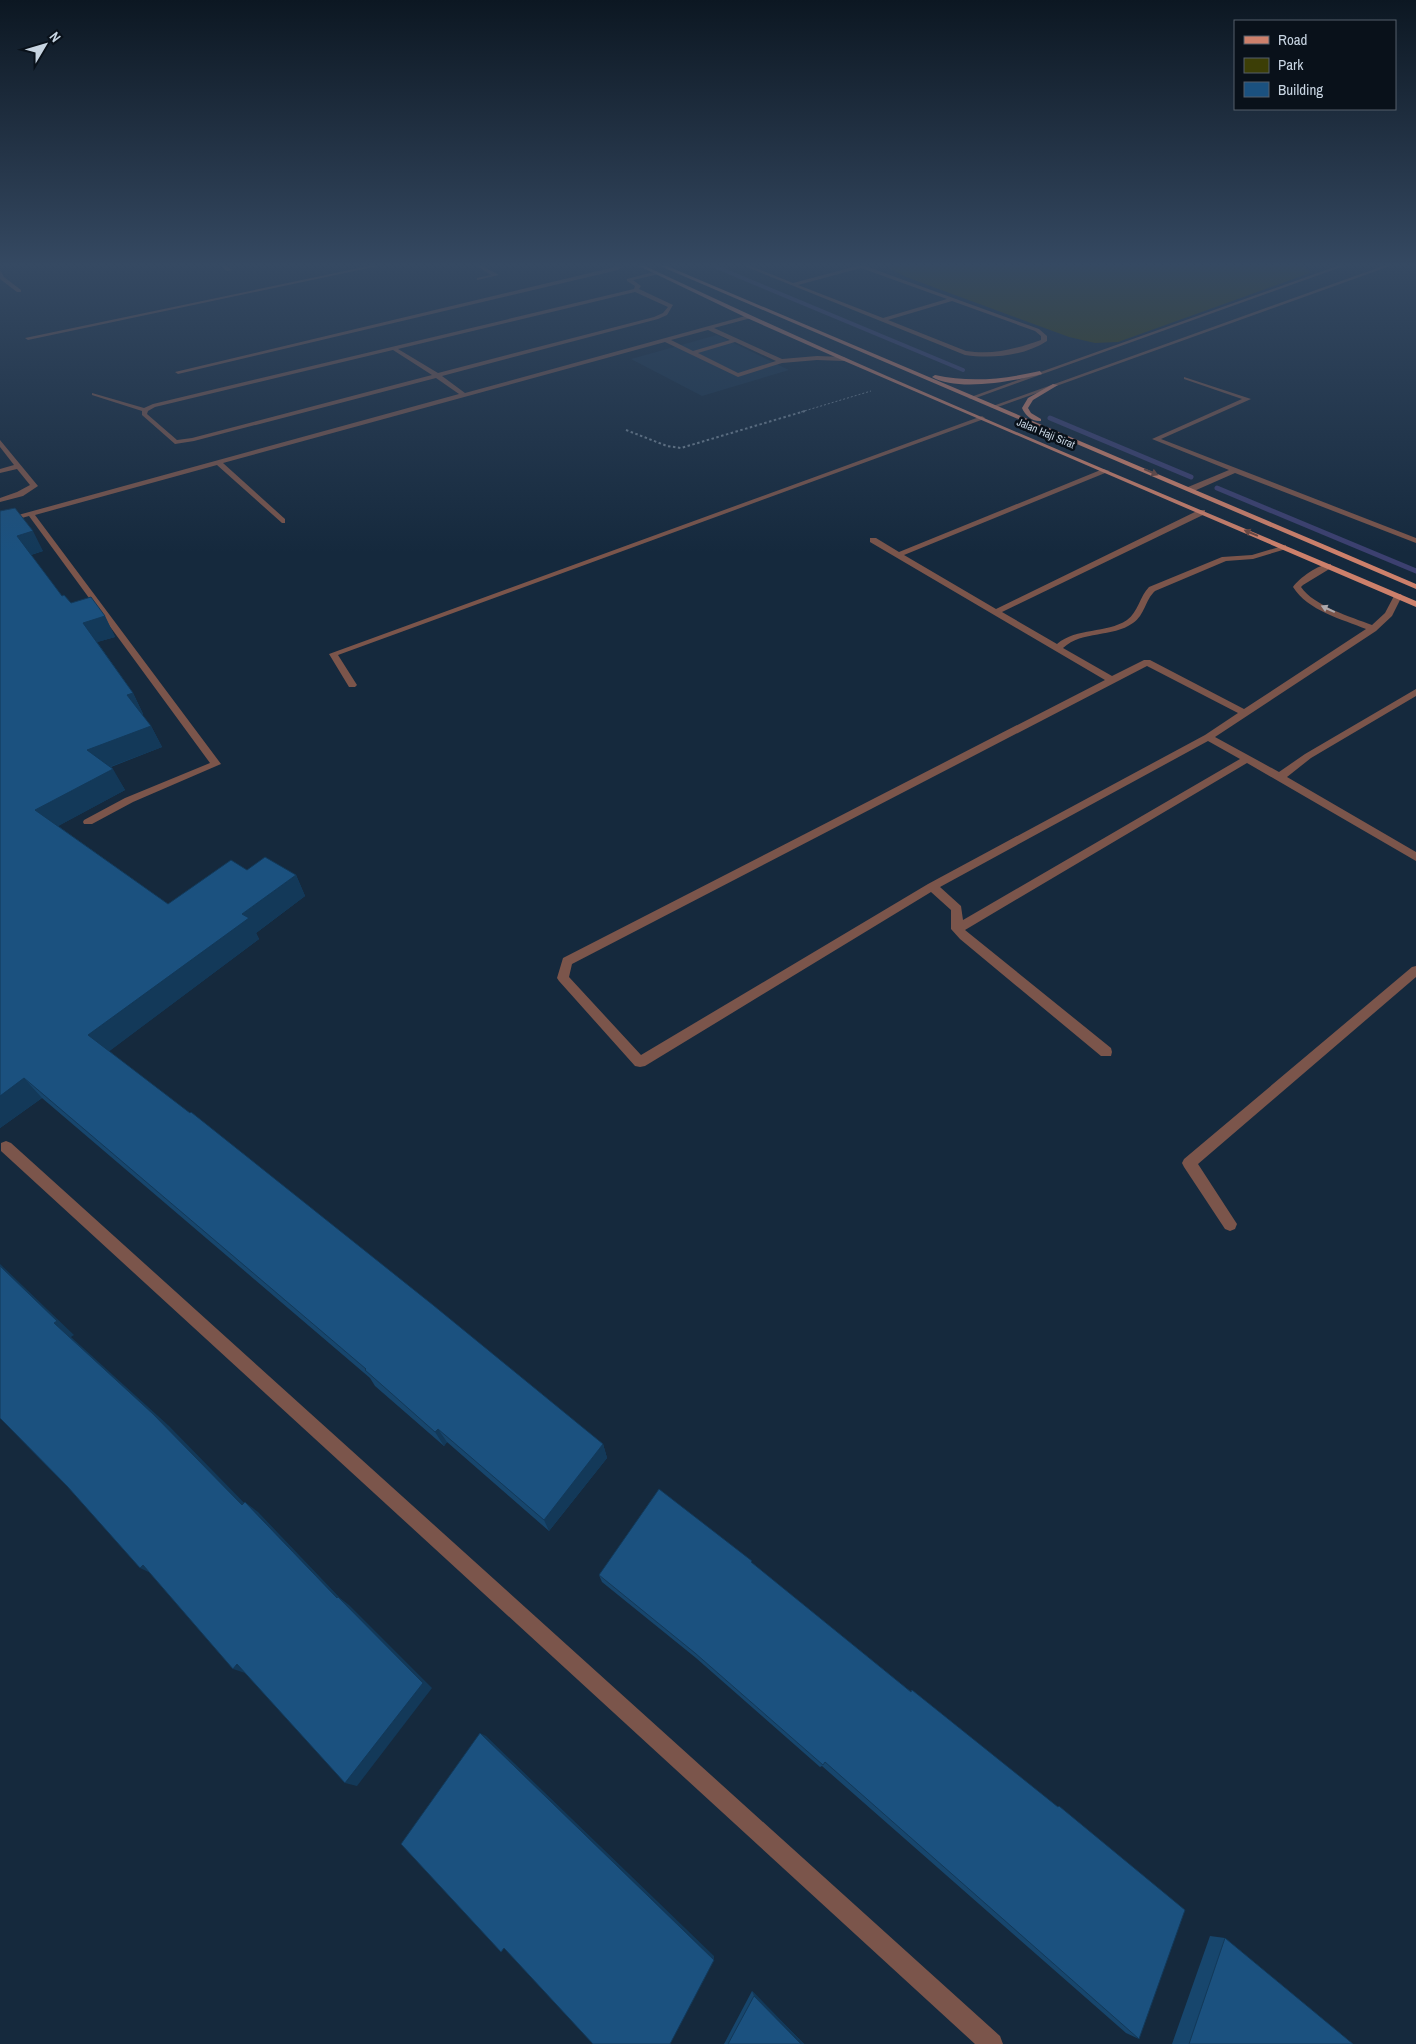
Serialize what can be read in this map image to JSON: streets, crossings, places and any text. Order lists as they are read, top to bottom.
{
  "streets": {
    "main road": ["Jalan Haji Sirat"]
  },
  "legend": ["Road", "Park", "Building"],
  "north": "top right"
}
